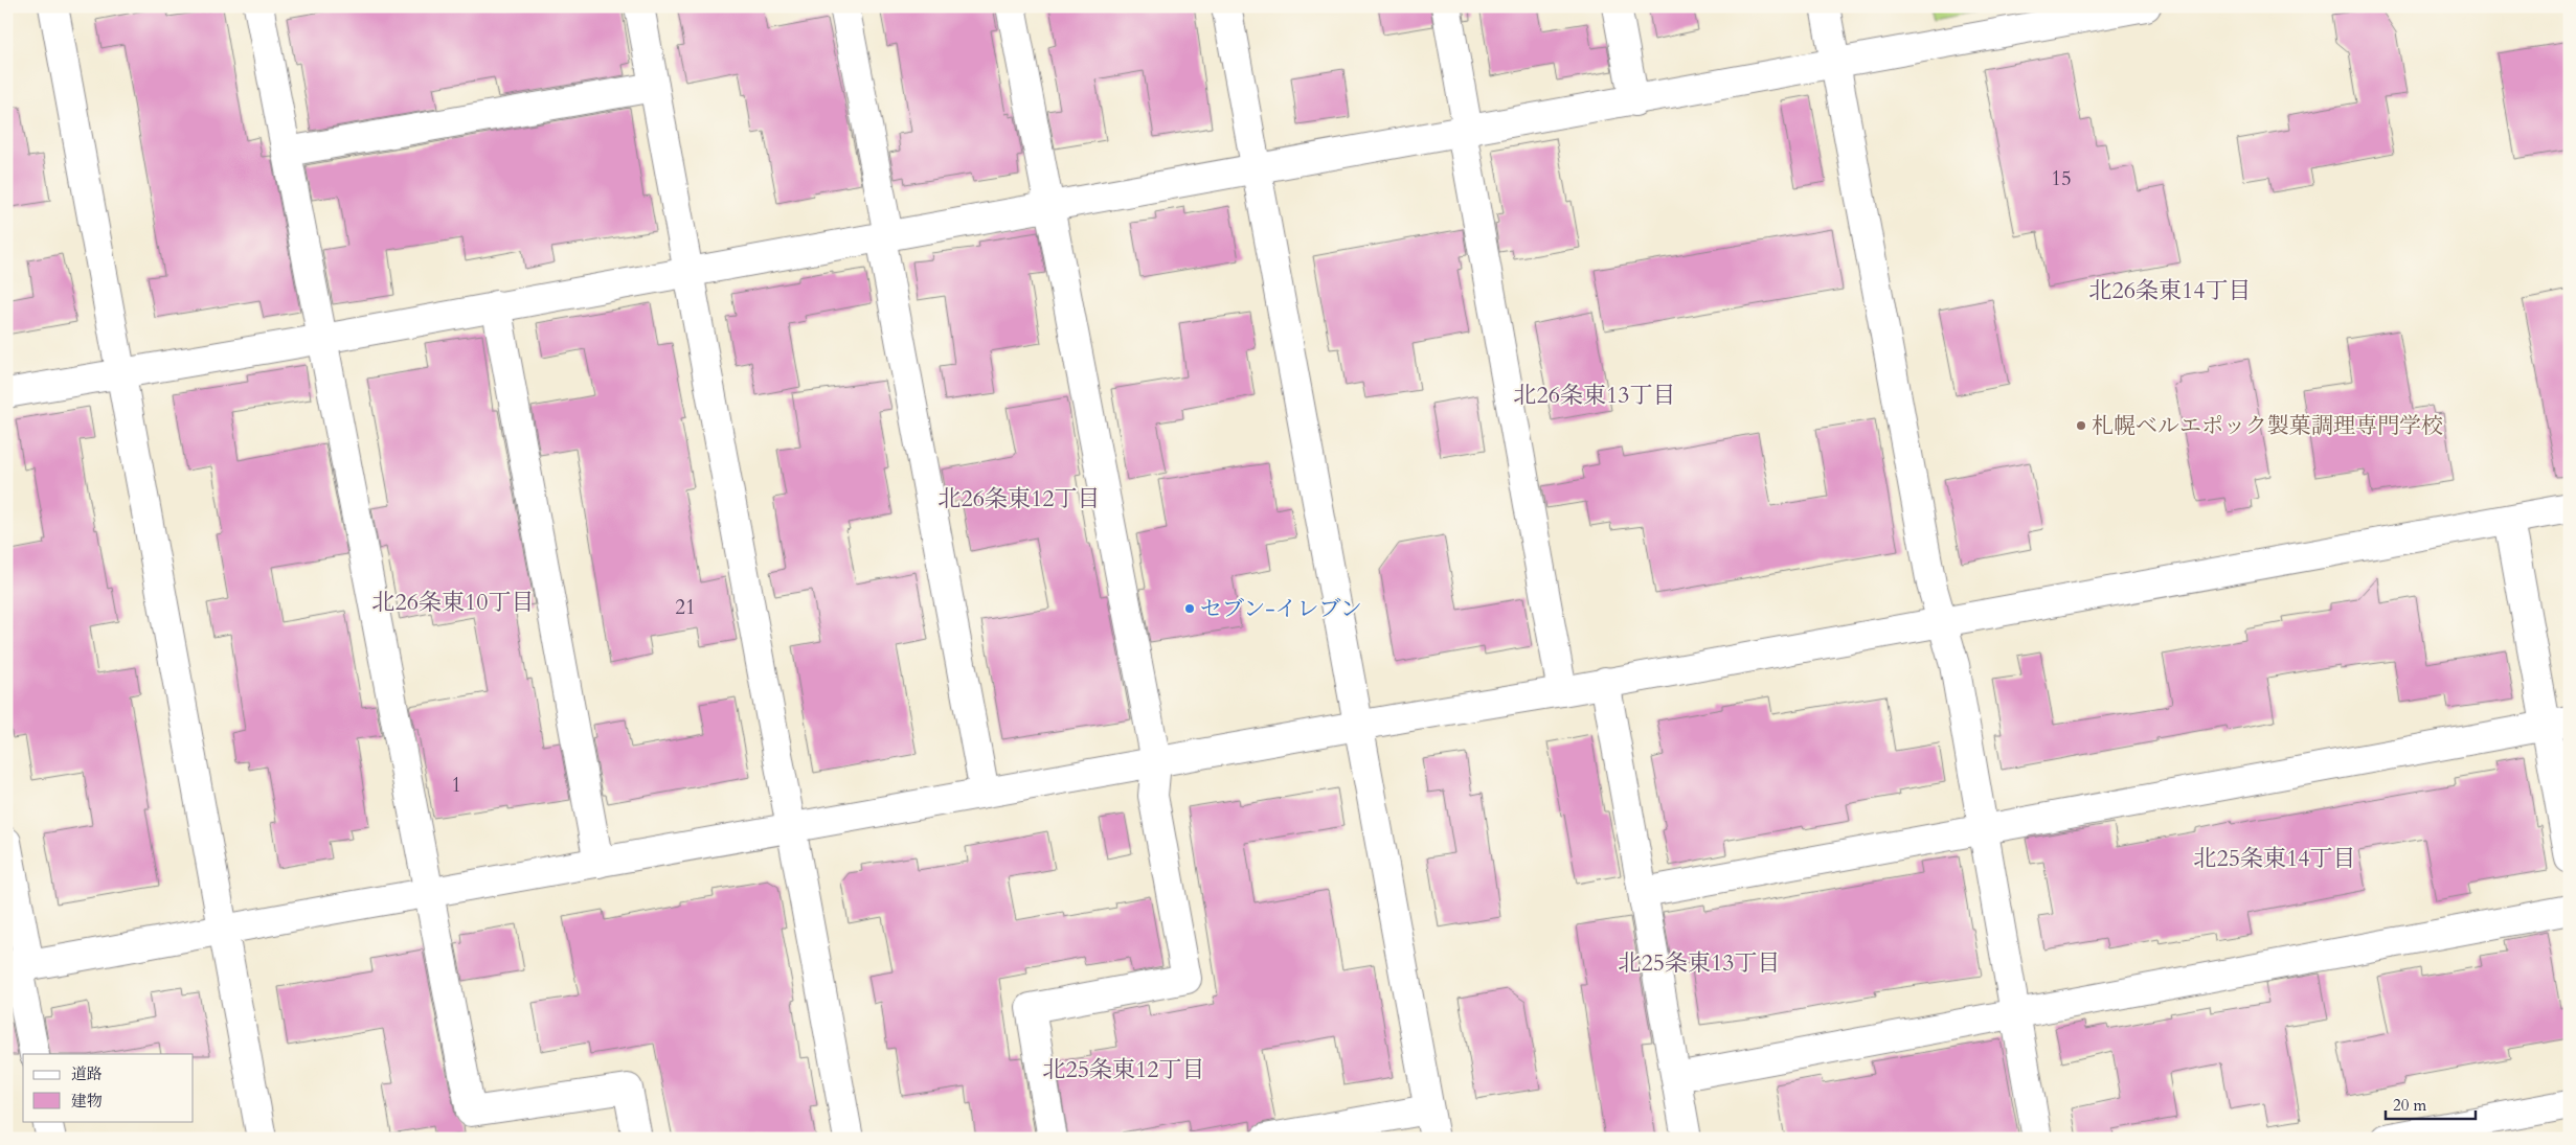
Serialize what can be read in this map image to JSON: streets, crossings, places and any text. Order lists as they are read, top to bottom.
{
  "districts": [
    "北26条東14丁目",
    "北26条東13丁目",
    "北26条東12丁目",
    "北26条東10丁目",
    "北25条東14丁目",
    "北25条東13丁目",
    "北25条東12丁目"
  ],
  "places": ["札幌ベルエポック製菓調理専門学校", "セブン-イレブン"],
  "house_numbers": ["15", "21", "1"],
  "legend": ["道路", "建物"],
  "scale_bar": "20 m"
}
